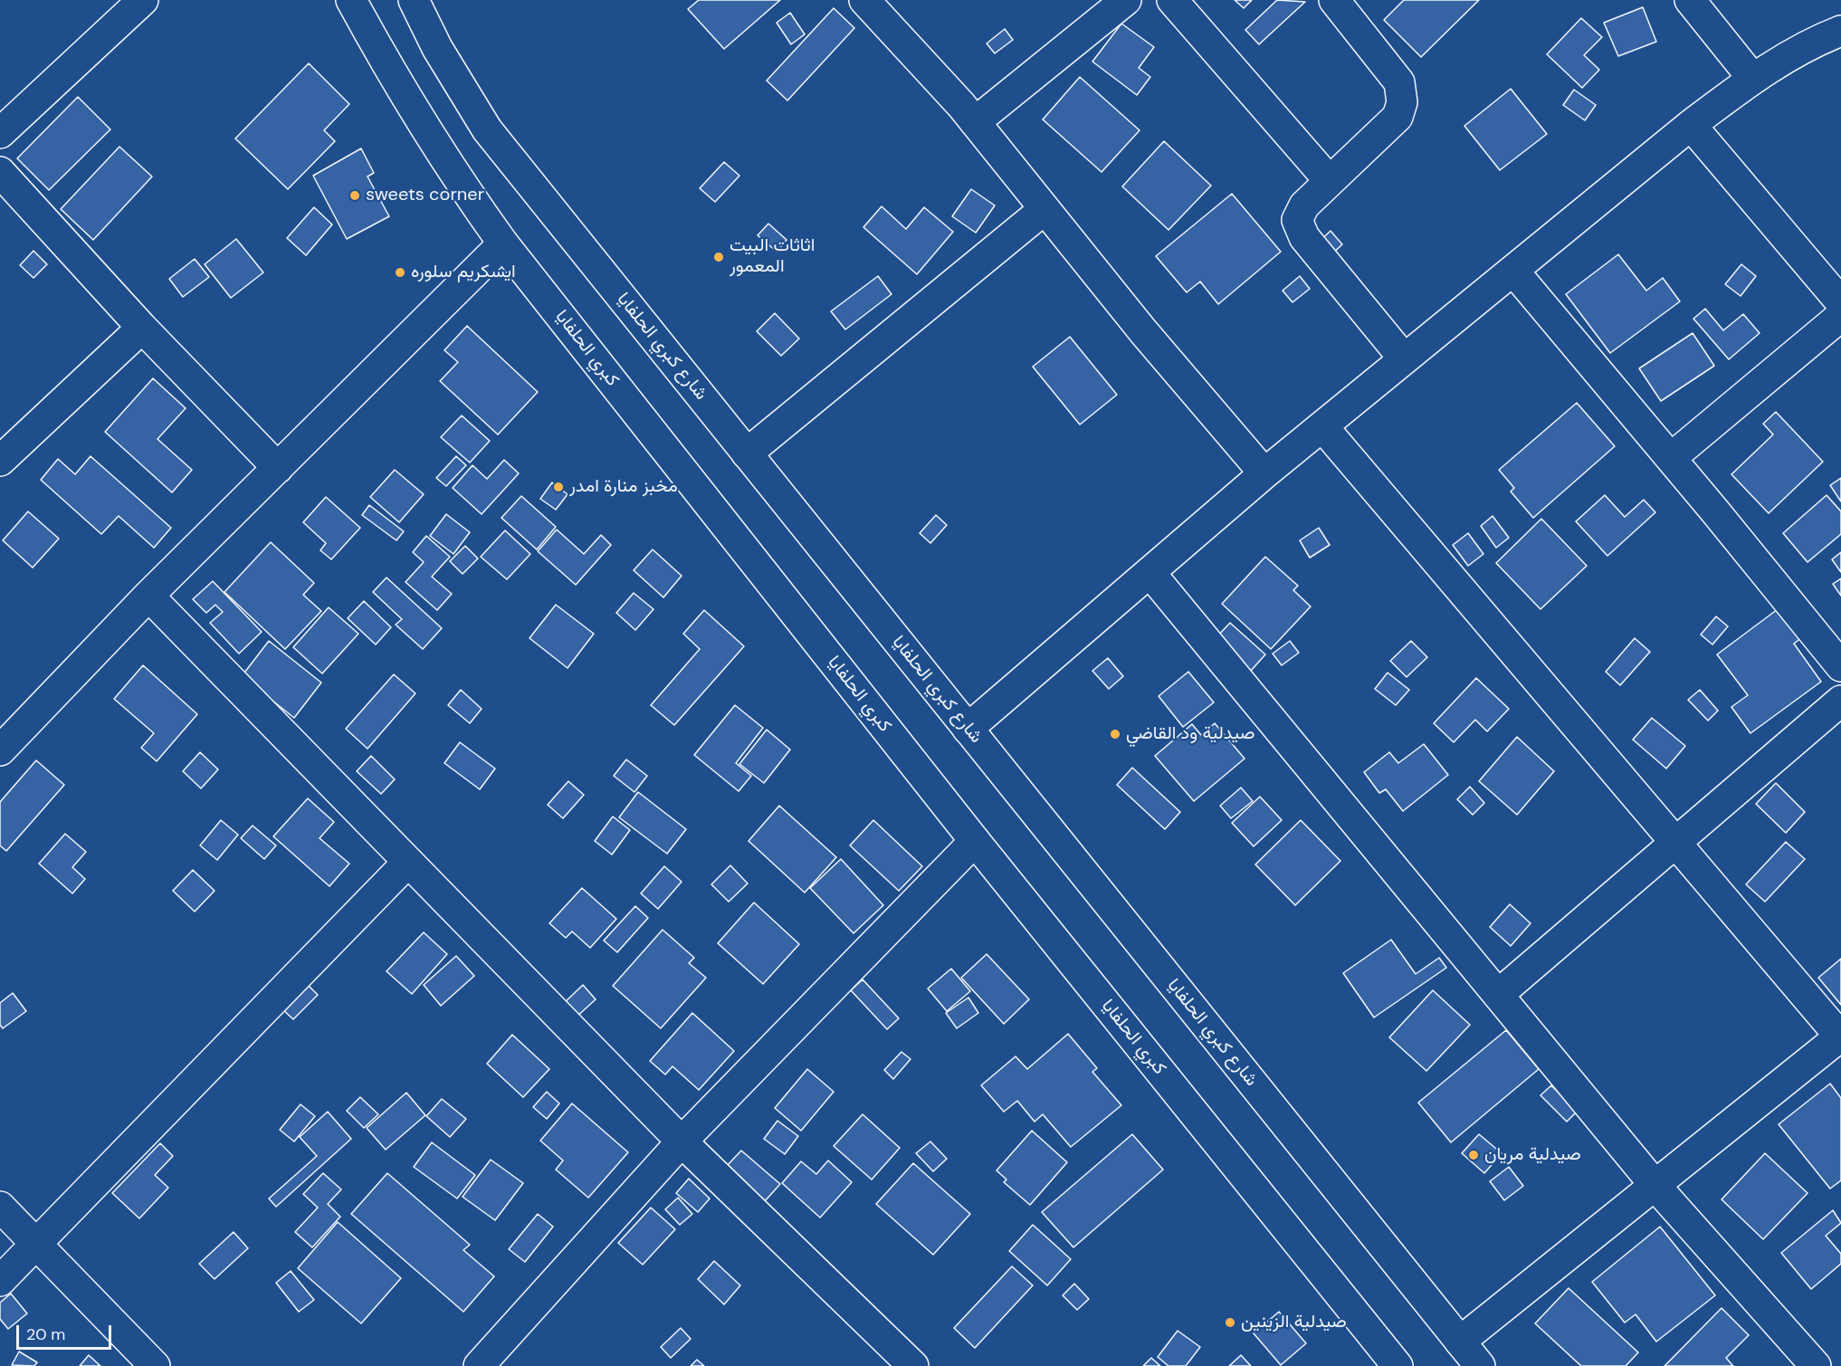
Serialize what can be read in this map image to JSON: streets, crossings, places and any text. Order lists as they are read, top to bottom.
{
  "streets": {
    "street": ["شارع كبري الحلفايا", "كبري الحلفايا"]
  },
  "places": [
    "sweets corner",
    "اثاثات البيت المعمور",
    "ايسكريم سلوره",
    "مخبز منارة امدر",
    "صيدلية ود القاضي",
    "صيدلية مريان",
    "صيدلية الزينين"
  ],
  "scale_bar": "20 m"
}
